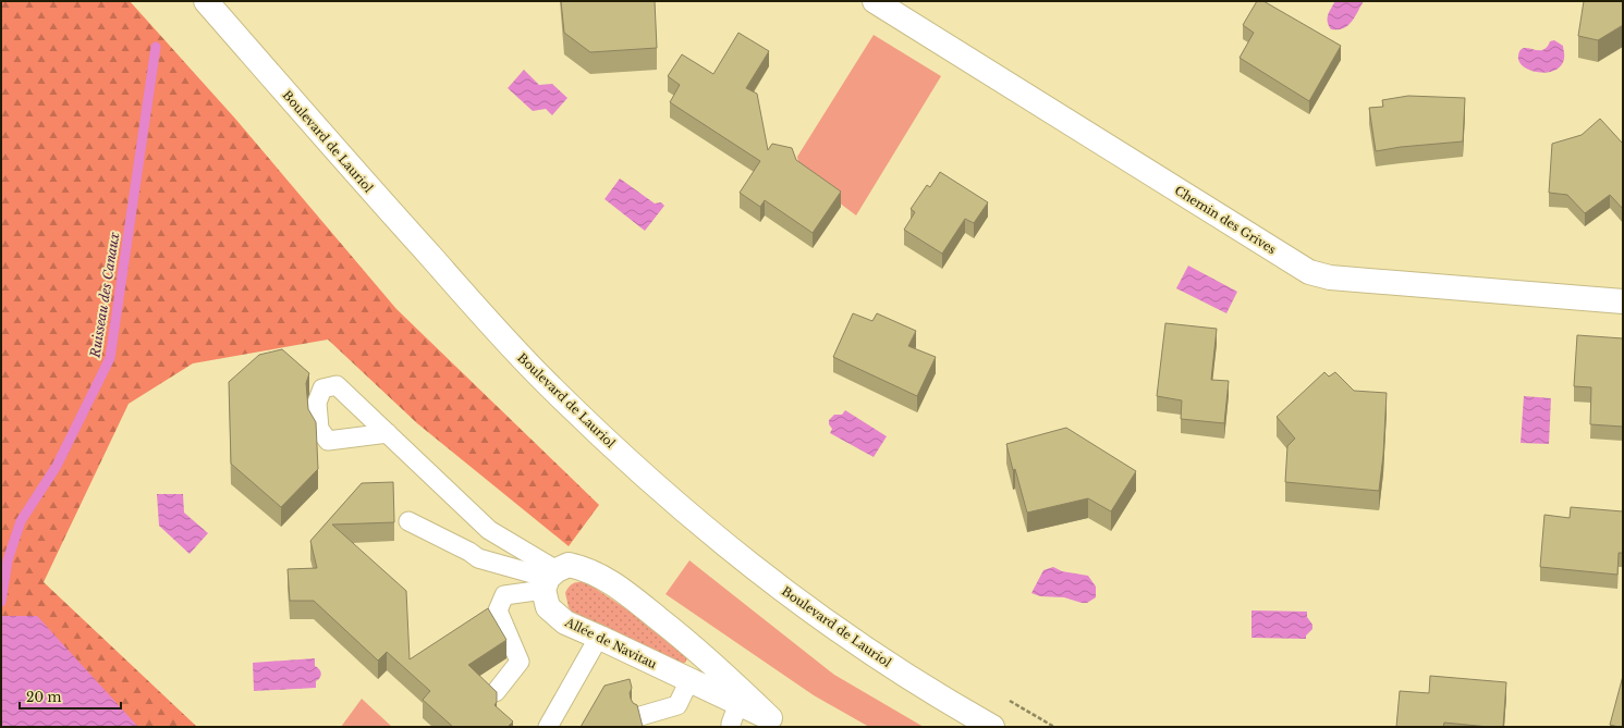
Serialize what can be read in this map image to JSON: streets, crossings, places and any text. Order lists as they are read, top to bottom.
{
  "streets": {
    "street": ["Boulevard de Lauriol", "Chemin des Grives", "Allée de Navitau"]
  },
  "water": ["Ruisseau des Canaux"],
  "scale_bar": "20 m"
}
